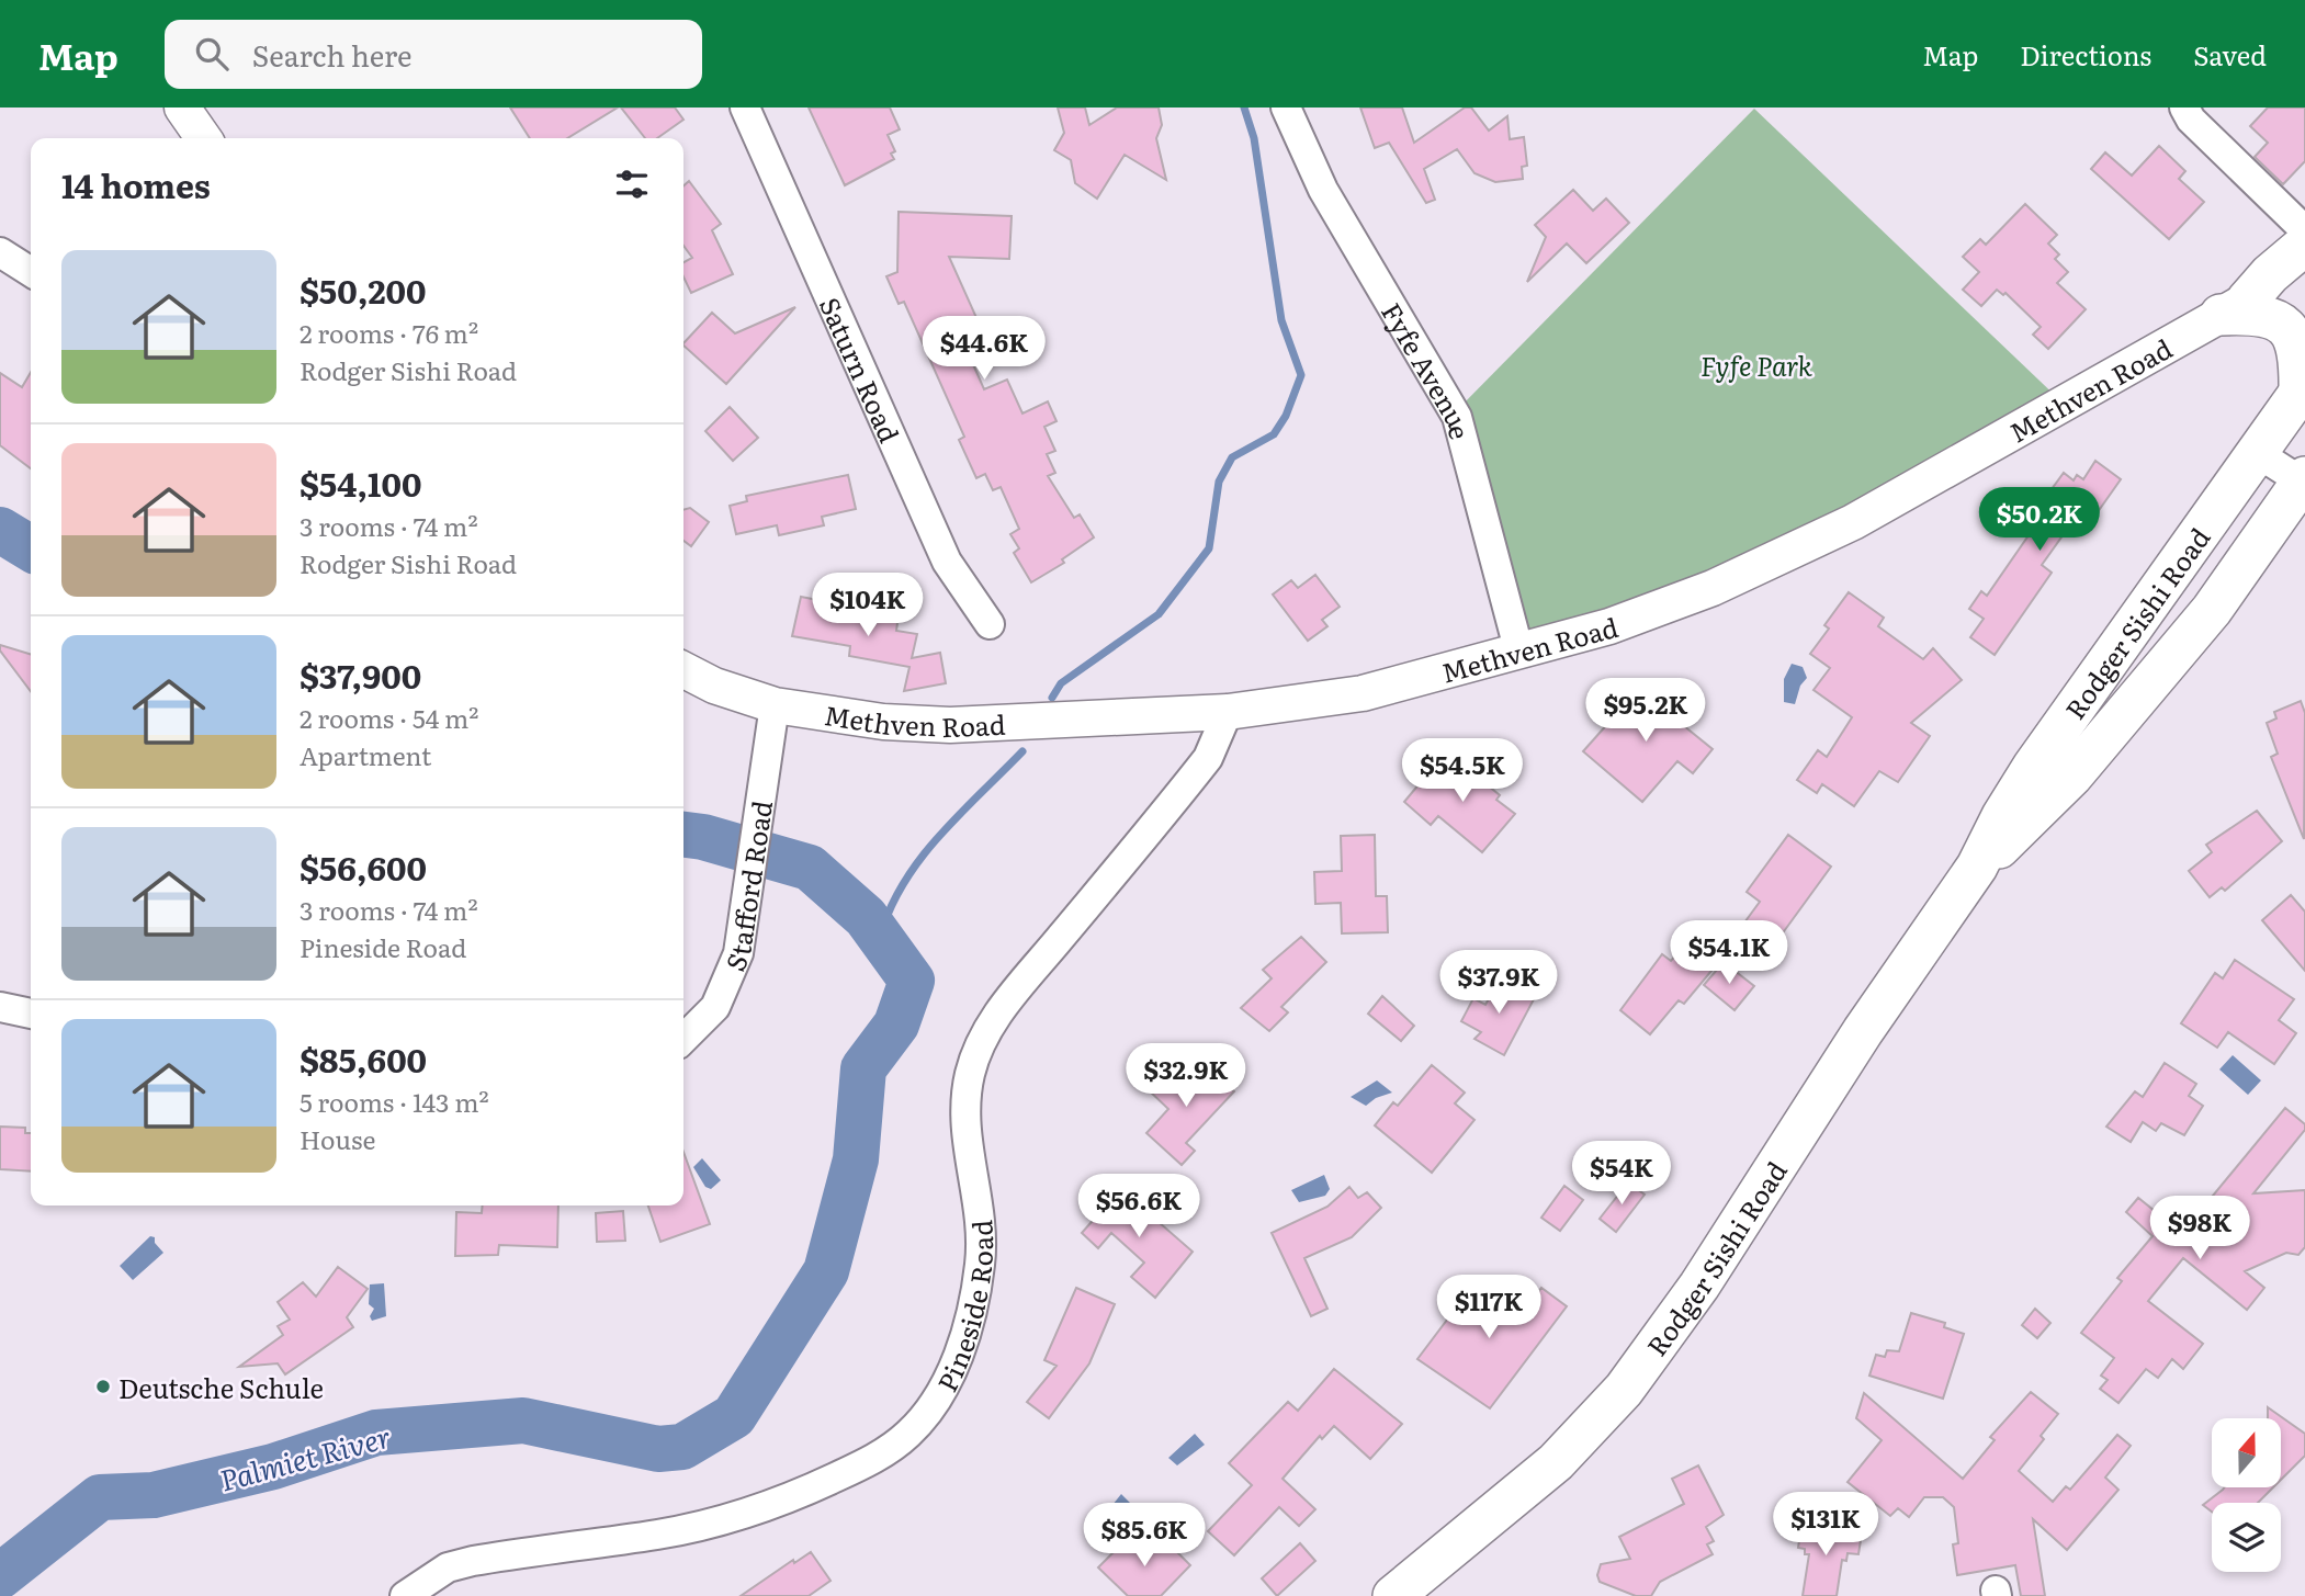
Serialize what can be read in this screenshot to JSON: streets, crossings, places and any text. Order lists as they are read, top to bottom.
{
  "streets": {
    "main road": ["Rodger Sishi Road"],
    "street": [
      "Saturn Road",
      "Fyfe Avenue",
      "Methven Road",
      "Stafford Road",
      "Pineside Road"
    ]
  },
  "crossings": [
    ["Fyfe Avenue", "Methven Road"],
    ["Methven Road", "Stafford Road"],
    ["Methven Road", "Pineside Road"]
  ],
  "water": ["Palmiet River"],
  "parks": ["Fyfe Park"],
  "places": ["Deutsche Schule"],
  "north": "top",
  "page": {
    "header": "Map",
    "search": "Search here",
    "nav": ["Map", "Directions", "Saved"],
    "heading": "14 homes",
    "list": [
      {
        "name": "$50,200",
        "note": "2 rooms · 76 m² · Rodger Sishi Road"
      },
      {
        "name": "$54,100",
        "note": "3 rooms · 74 m² · Rodger Sishi Road"
      },
      {
        "name": "$37,900",
        "note": "2 rooms · 54 m² · Apartment"
      },
      {
        "name": "$56,600",
        "note": "3 rooms · 74 m² · Pineside Road"
      },
      {
        "name": "$85,600",
        "note": "5 rooms · 143 m² · House"
      }
    ],
    "price": [
      "$44.6K",
      "$50.2K",
      "$104K",
      "$95.2K",
      "$54.5K",
      "$54.1K",
      "$37.9K",
      "$32.9K",
      "$54K",
      "$56.6K",
      "$98K",
      "$117K",
      "$131K",
      "$85.6K"
    ]
  }
}
